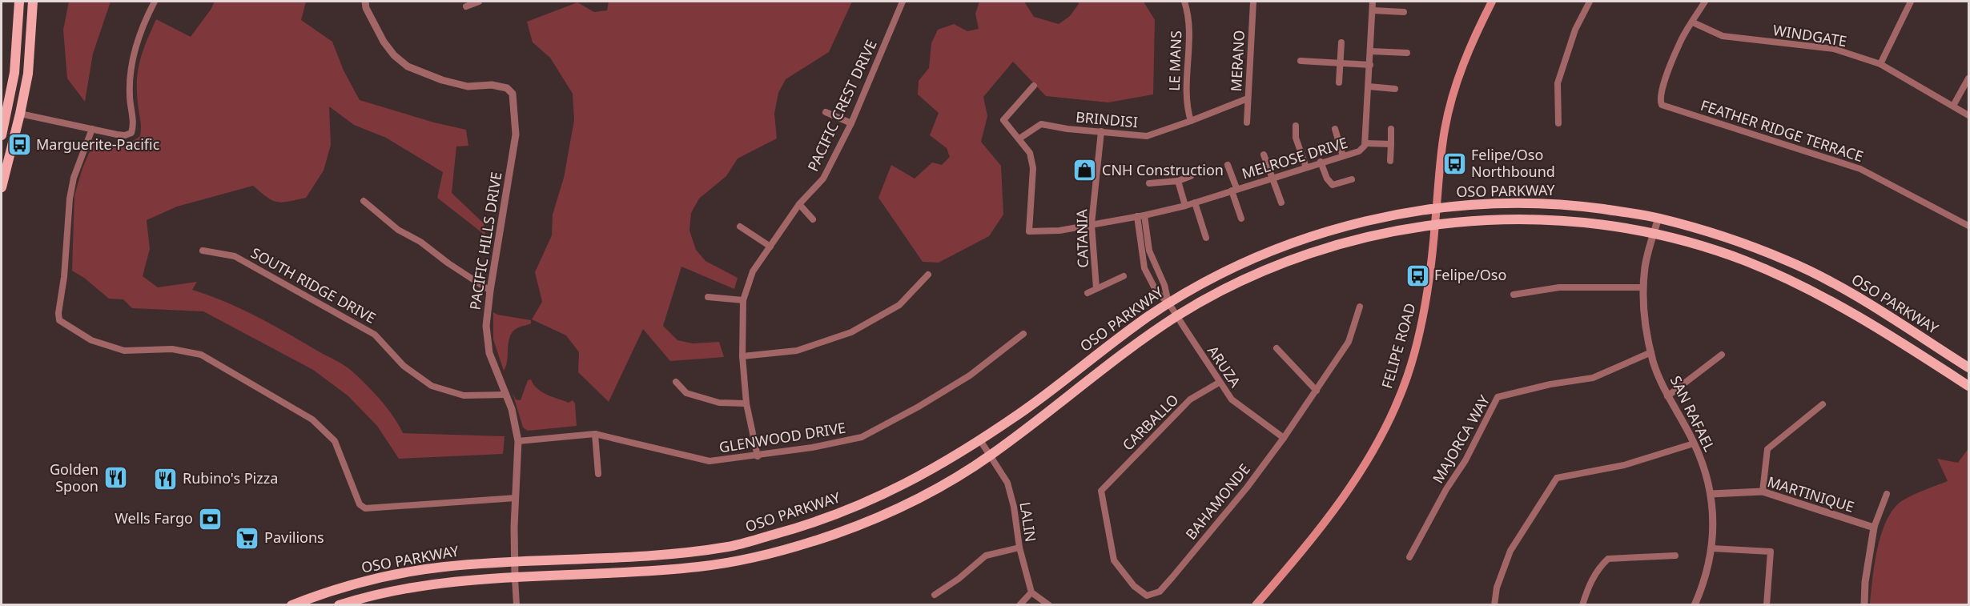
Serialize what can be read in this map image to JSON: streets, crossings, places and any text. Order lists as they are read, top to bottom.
{
  "streets": {
    "main road": ["OSO PARKWAY", "FELIPE ROAD"],
    "street": [
      "WINDGATE",
      "LE MANS",
      "MERANO",
      "PACIFIC CREST DRIVE",
      "BRINDISI",
      "FEATHER RIDGE TERRACE",
      "MELROSE DRIVE",
      "CATANIA",
      "PACIFIC HILLS DRIVE",
      "SOUTH RIDGE DRIVE",
      "ARUZA",
      "SAN RAFAEL",
      "CARBALLO",
      "GLENWOOD DRIVE",
      "MAJORCA WAY",
      "MARTINIQUE",
      "BAHAMONDE",
      "LALIN"
    ]
  },
  "crossings": [
    ["WINDGATE", "FEATHER RIDGE TERRACE"],
    ["LE MANS", "BRINDISI"],
    ["MERANO", "BRINDISI"],
    ["PACIFIC CREST DRIVE", "GLENWOOD DRIVE"],
    ["BRINDISI", "MELROSE DRIVE"],
    ["BRINDISI", "CATANIA"],
    ["MELROSE DRIVE", "CATANIA"],
    ["OSO PARKWAY", "PACIFIC HILLS DRIVE"],
    ["OSO PARKWAY", "FELIPE ROAD"],
    ["OSO PARKWAY", "ARUZA"],
    ["OSO PARKWAY", "SAN RAFAEL"],
    ["OSO PARKWAY", "LALIN"],
    ["PACIFIC HILLS DRIVE", "SOUTH RIDGE DRIVE"],
    ["PACIFIC HILLS DRIVE", "GLENWOOD DRIVE"],
    ["ARUZA", "CARBALLO"],
    ["ARUZA", "BAHAMONDE"],
    ["SAN RAFAEL", "MAJORCA WAY"],
    ["SAN RAFAEL", "MARTINIQUE"],
    ["CARBALLO", "BAHAMONDE"]
  ],
  "places": {
    "bus stop": ["Marguerite-Pacific", "Felipe/Oso Northbound", "Felipe/Oso"],
    "shop": ["CNH Construction"],
    "restaurant": ["Golden Spoon", "Rubino's Pizza"],
    "bank": ["Wells Fargo"],
    "supermarket": ["Pavilions"]
  }
}
